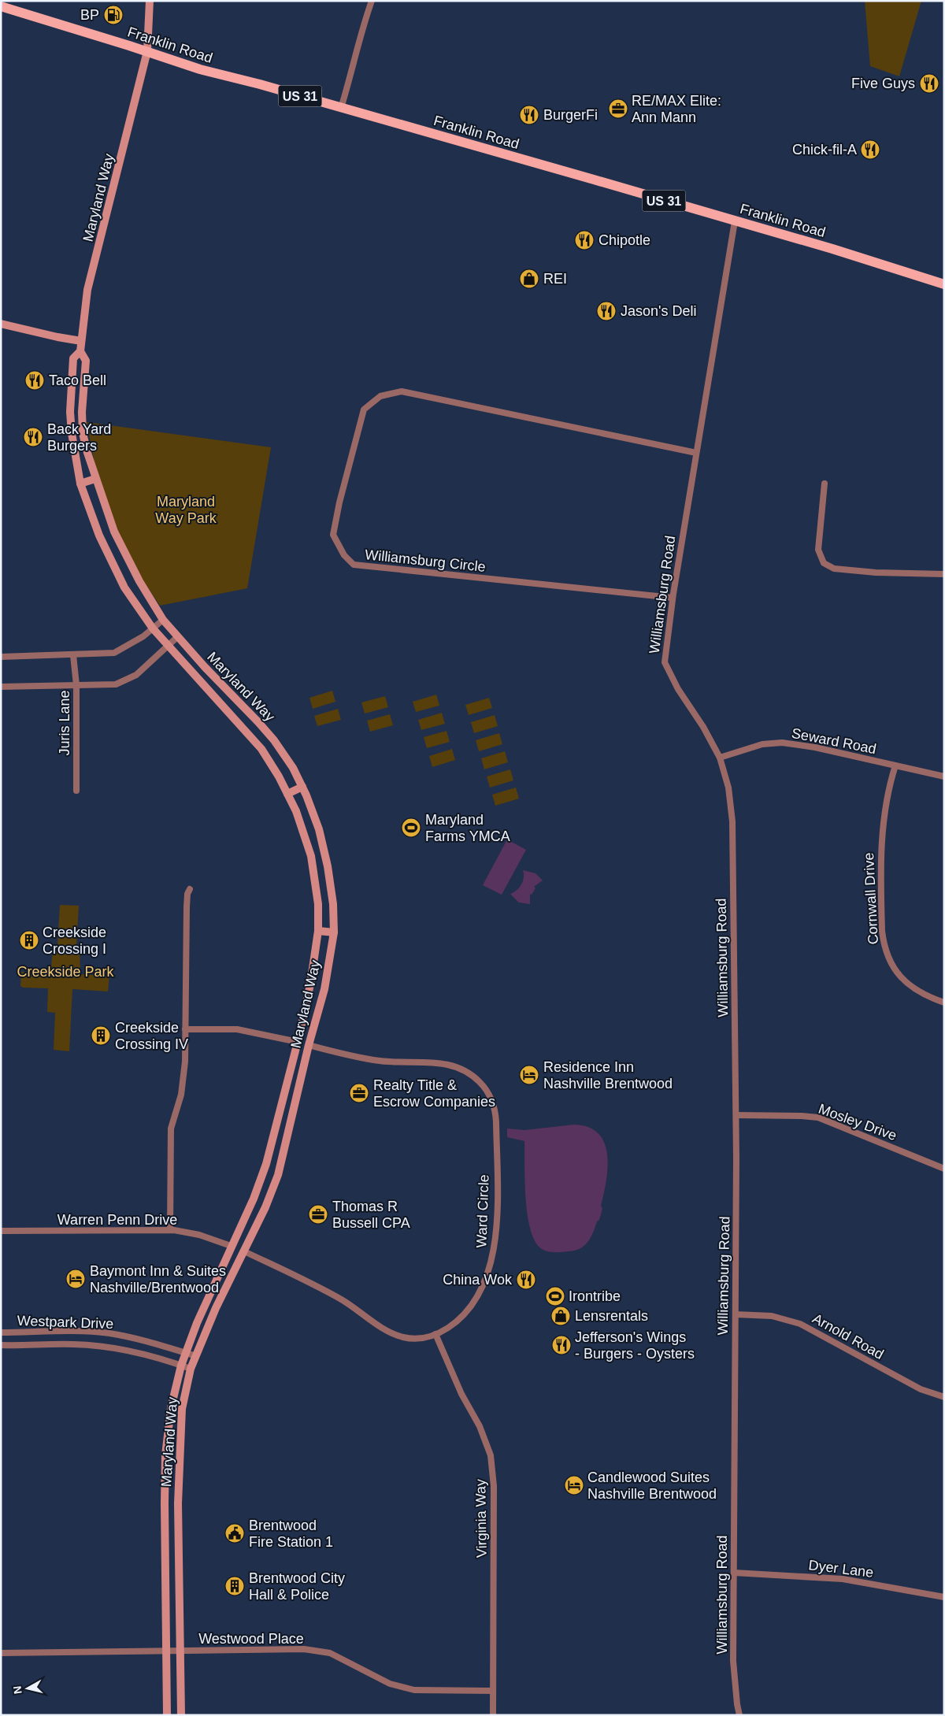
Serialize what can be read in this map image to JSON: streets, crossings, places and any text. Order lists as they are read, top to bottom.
{
  "streets": {
    "main road": ["Franklin Road", "US 31", "Maryland Way"],
    "street": [
      "Williamsburg Circle",
      "Williamsburg Road",
      "Juris Lane",
      "Seward Road",
      "Cornwall Drive",
      "Mosley Drive",
      "Ward Circle",
      "Warren Penn Drive",
      "Westpark Drive",
      "Arnold Road",
      "Virginia Way",
      "Dyer Lane",
      "Westwood Place"
    ]
  },
  "crossings": [
    ["Franklin Road", "Maryland Way"],
    ["Franklin Road", "Williamsburg Road"],
    ["Maryland Way", "Ward Circle"],
    ["Maryland Way", "Warren Penn Drive"],
    ["Maryland Way", "Westpark Drive"],
    ["Maryland Way", "Westwood Place"],
    ["Williamsburg Circle", "Williamsburg Road"],
    ["Williamsburg Road", "Seward Road"],
    ["Williamsburg Road", "Mosley Drive"],
    ["Williamsburg Road", "Arnold Road"],
    ["Williamsburg Road", "Dyer Lane"],
    ["Seward Road", "Cornwall Drive"],
    ["Ward Circle", "Virginia Way"],
    ["Virginia Way", "Westwood Place"]
  ],
  "parks": ["Maryland Way Park", "Creekside Park"],
  "places": {
    "fuel station": ["BP"],
    "restaurant": [
      "Five Guys",
      "BurgerFi",
      "Chick-fil-A",
      "Chipotle",
      "Jason's Deli",
      "Taco Bell",
      "Back Yard Burgers",
      "China Wok",
      "Jefferson's Wings - Burgers - Oysters"
    ],
    "office": ["RE/MAX Elite: Ann Mann", "Realty Title & Escrow Companies", "Thomas R Bussell CPA"],
    "shop": ["REI", "Lensrentals"],
    "sports": ["Maryland Farms YMCA", "Irontribe"],
    "building": ["Creekside Crossing I", "Creekside Crossing IV", "Brentwood City Hall & Police"],
    "hotel": ["Residence Inn Nashville Brentwood", "Baymont Inn & Suites Nashville/Brentwood", "Candlewood Suites Nashville Brentwood"],
    "public building": ["Brentwood Fire Station 1"]
  },
  "north": "left"
}
